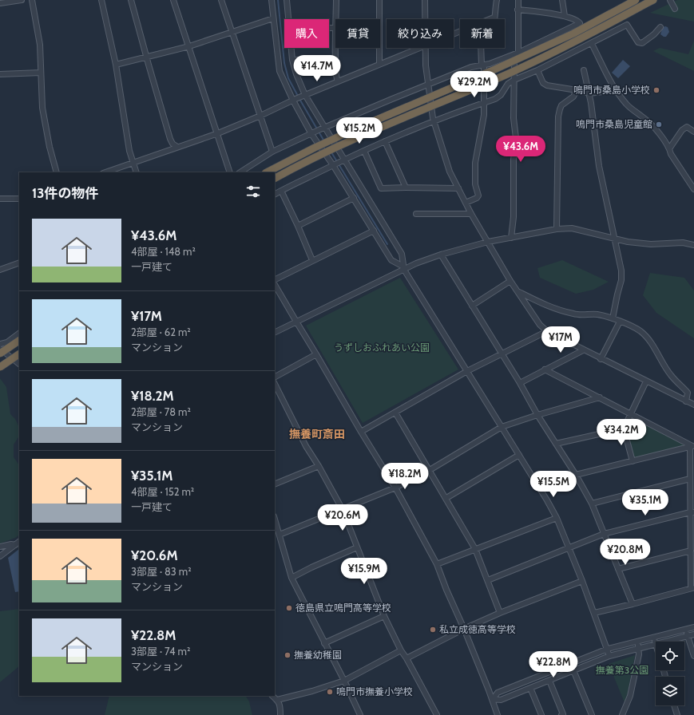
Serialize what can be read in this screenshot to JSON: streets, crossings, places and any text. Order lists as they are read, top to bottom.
{
  "districts": ["撫養町斎田"],
  "parks": ["うずしおふれあい公園", "撫養第3公園"],
  "places": [
    "鳴門市桑島小学校",
    "鳴門市桑島児童館",
    "徳島県立鳴門高等学校",
    "私立成徳高等学校",
    "撫養幼稚園",
    "鳴門市撫養小学校"
  ],
  "page": {
    "chip": [
      "購入",
      "賃貸",
      "絞り込み",
      "新着"
    ],
    "price": [
      "¥14.7M",
      "¥29.2M",
      "¥15.2M",
      "¥43.6M",
      "¥17M",
      "¥34.2M",
      "¥18.2M",
      "¥15.5M",
      "¥35.1M",
      "¥20.6M",
      "¥20.8M",
      "¥15.9M",
      "¥22.8M"
    ],
    "heading": "13件の物件",
    "list": [
      {
        "name": "¥43.6M",
        "note": "4部屋 · 148 m² · 一戸建て"
      },
      {
        "name": "¥17M",
        "note": "2部屋 · 62 m² · マンション"
      },
      {
        "name": "¥18.2M",
        "note": "2部屋 · 78 m² · マンション"
      },
      {
        "name": "¥35.1M",
        "note": "4部屋 · 152 m² · 一戸建て"
      },
      {
        "name": "¥20.6M",
        "note": "3部屋 · 83 m² · マンション"
      },
      {
        "name": "¥22.8M",
        "note": "3部屋 · 74 m² · マンション"
      }
    ]
  }
}
